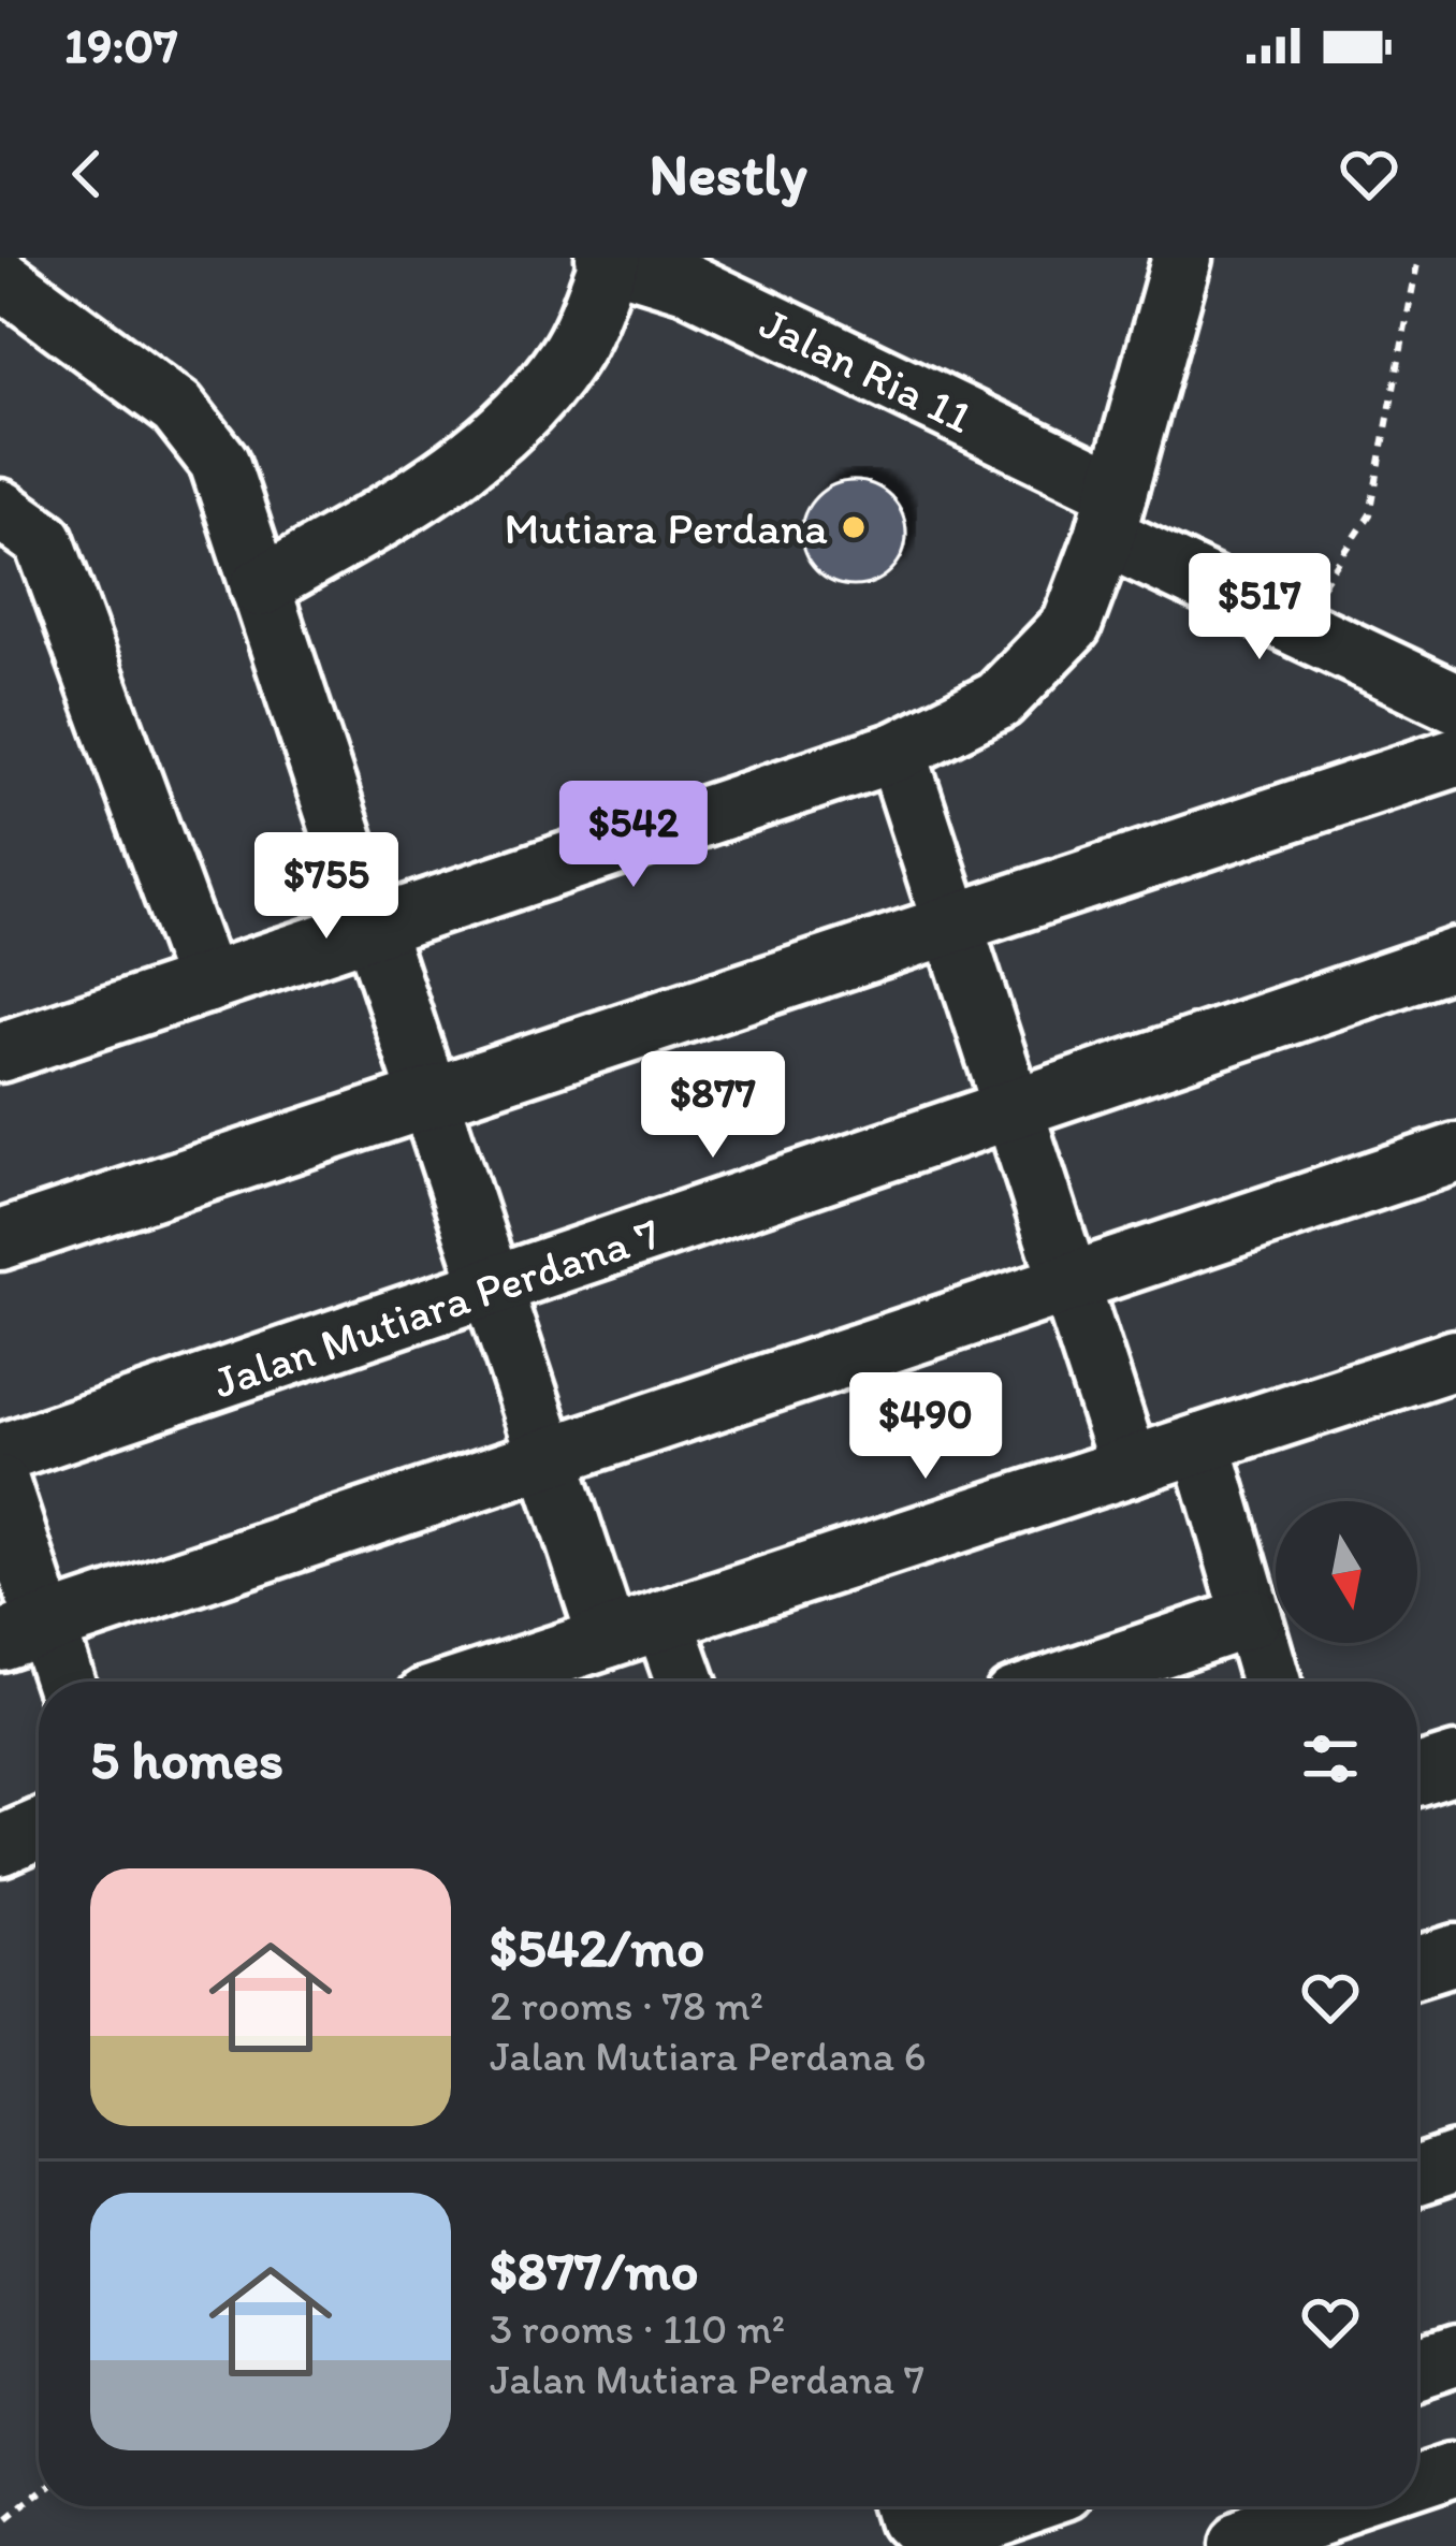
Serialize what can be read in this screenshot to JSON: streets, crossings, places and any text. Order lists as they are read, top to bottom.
{
  "streets": {
    "street": ["Jalan Ria 11", "Jalan Mutiara Perdana 7"]
  },
  "places": ["Mutiara Perdana"],
  "north": "bottom",
  "page": {
    "status": "19:07",
    "header": "Nestly",
    "price": [
      "$517",
      "$542",
      "$755",
      "$877",
      "$490"
    ],
    "heading": "5 homes",
    "list": [
      {
        "name": "$542/mo",
        "note": "2 rooms · 78 m² · Jalan Mutiara Perdana 6"
      },
      {
        "name": "$877/mo",
        "note": "3 rooms · 110 m² · Jalan Mutiara Perdana 7"
      }
    ]
  }
}
